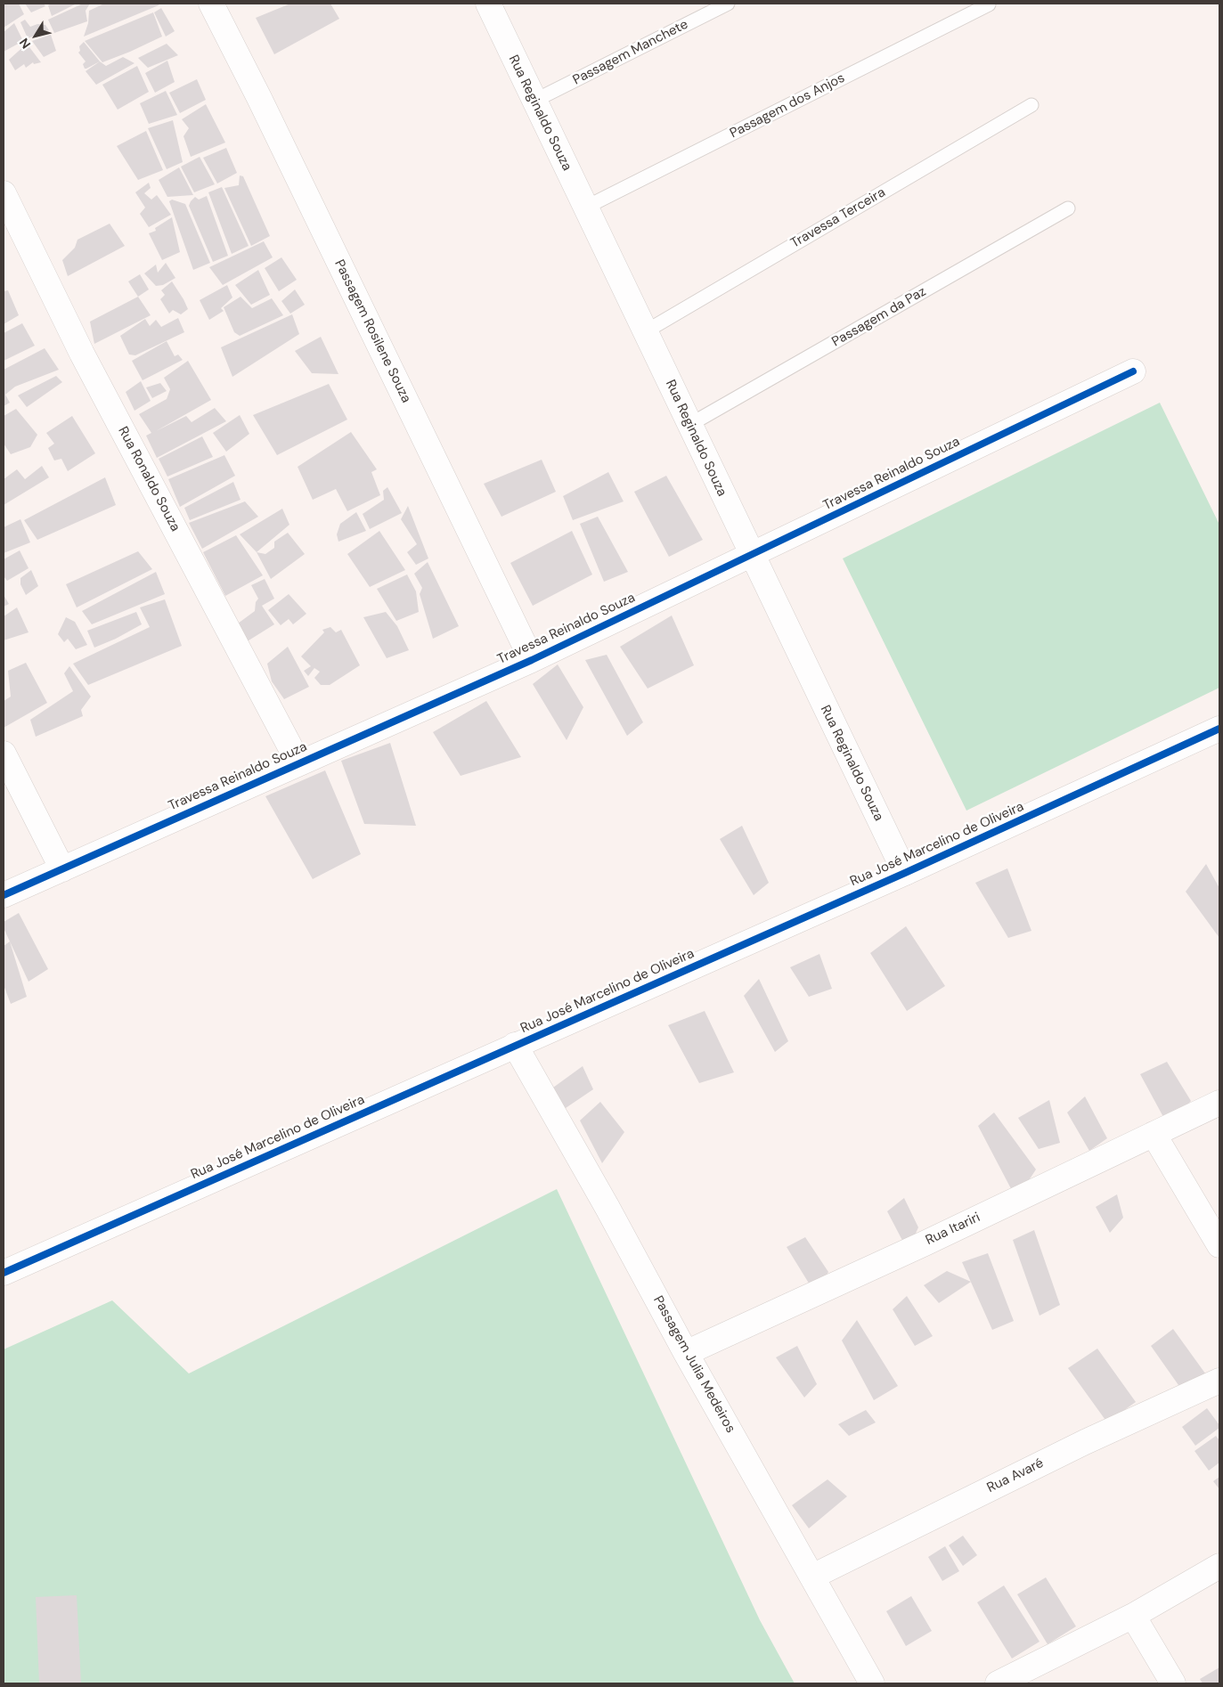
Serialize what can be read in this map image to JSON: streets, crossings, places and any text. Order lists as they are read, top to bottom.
{
  "streets": {
    "street": [
      "Rua Reginaldo Souza",
      "Passagem Rosilene Souza",
      "Travessa Reinaldo Souza",
      "Rua Ronaldo Souza",
      "Rua José Marcelino de Oliveira",
      "Rua Itariri",
      "Passagem Julia Medeiros",
      "Rua Avaré"
    ],
    "lane": [
      "Passagem Manchete",
      "Passagem dos Anjos",
      "Travessa Terceira",
      "Passagem da Paz"
    ]
  },
  "crossings": [
    ["Passagem Manchete", "Rua Reginaldo Souza"],
    ["Passagem dos Anjos", "Rua Reginaldo Souza"],
    ["Rua Reginaldo Souza", "Travessa Terceira"],
    ["Rua Reginaldo Souza", "Passagem da Paz"],
    ["Rua Reginaldo Souza", "Travessa Reinaldo Souza"],
    ["Rua Reginaldo Souza", "Rua José Marcelino de Oliveira"],
    ["Passagem Rosilene Souza", "Travessa Reinaldo Souza"],
    ["Travessa Reinaldo Souza", "Rua Ronaldo Souza"],
    ["Rua José Marcelino de Oliveira", "Passagem Julia Medeiros"],
    ["Rua Itariri", "Passagem Julia Medeiros"],
    ["Passagem Julia Medeiros", "Rua Avaré"]
  ],
  "north": "bottom left"
}
